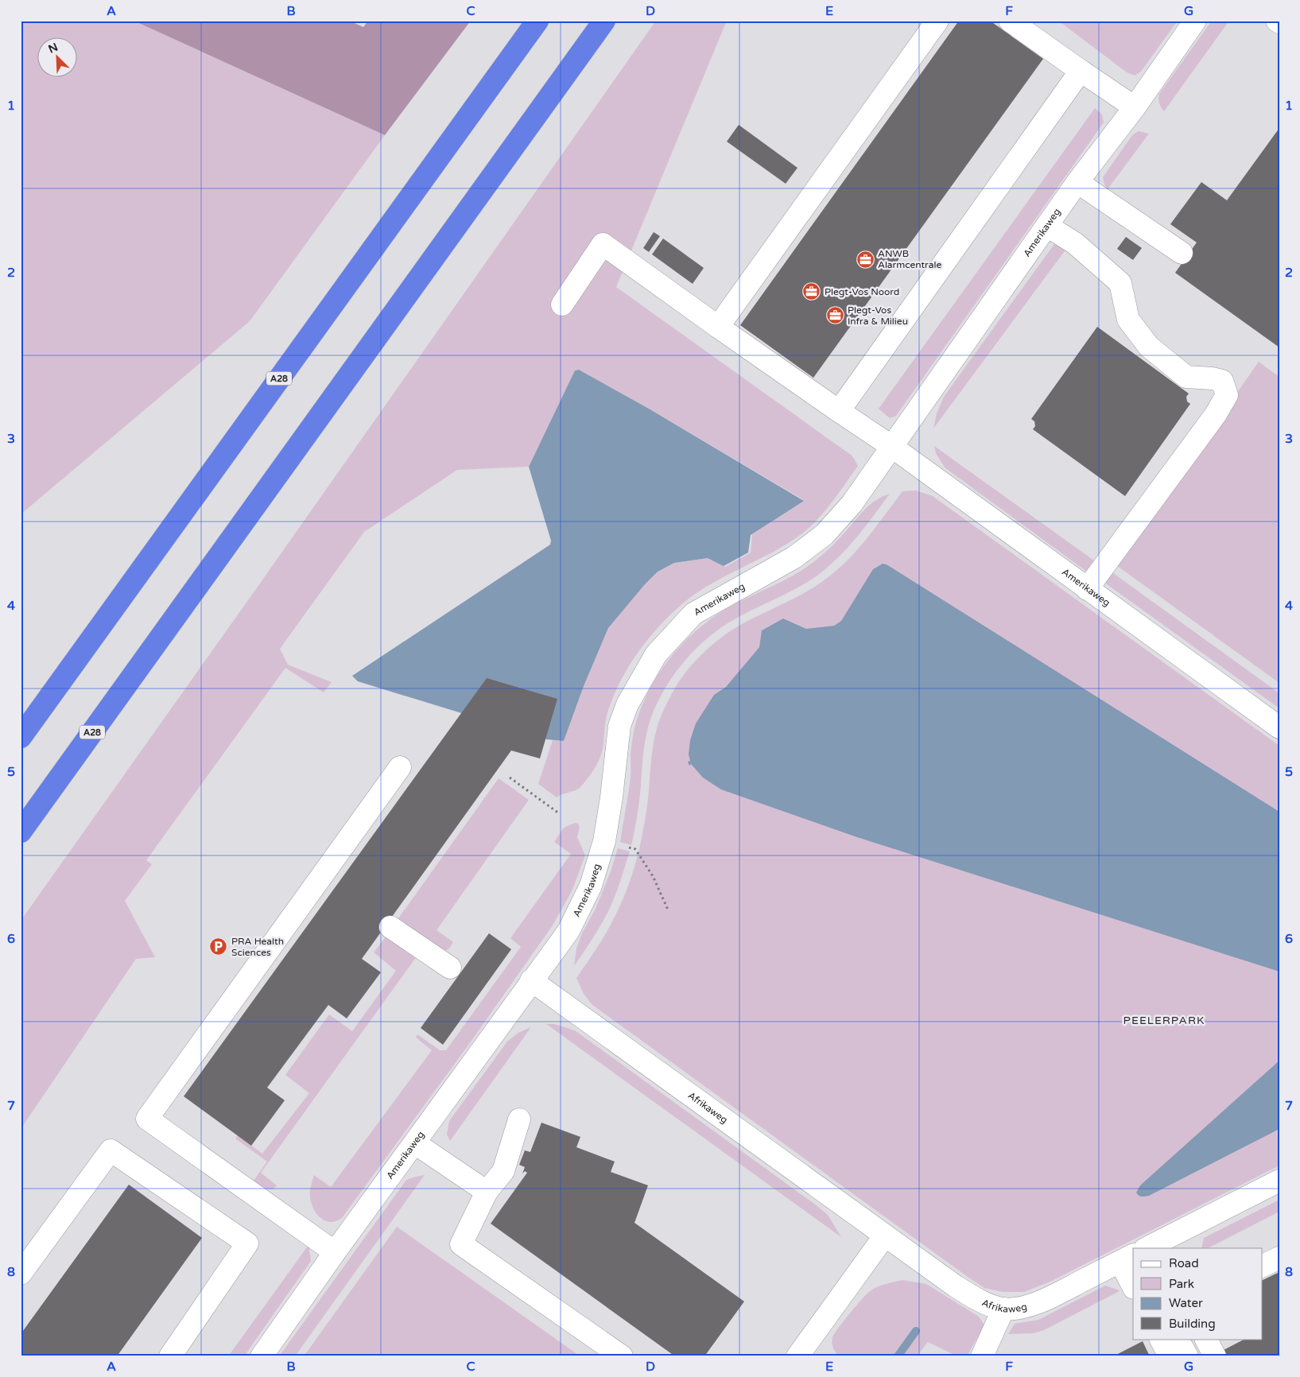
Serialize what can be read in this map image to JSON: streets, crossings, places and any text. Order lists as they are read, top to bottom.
{
  "streets": {
    "highway": ["A28"],
    "street": ["Amerikaweg", "Afrikaweg"]
  },
  "crossings": [
    ["Amerikaweg", "Afrikaweg"]
  ],
  "districts": ["PEELERPARK"],
  "places": {
    "office": ["ANWB Alarmcentrale", "Plegt-Vos Noord", "Plegt-Vos Infra & Milieu"],
    "parking": ["PRA Health Sciences"]
  },
  "legend": [
    "Road",
    "Park",
    "Water",
    "Building"
  ],
  "north": "top left",
  "grid": {
    "columns": [
      "A",
      "B",
      "C",
      "D",
      "E",
      "F",
      "G"
    ],
    "rows": [
      "1",
      "2",
      "3",
      "4",
      "5",
      "6",
      "7",
      "8"
    ]
  }
}
